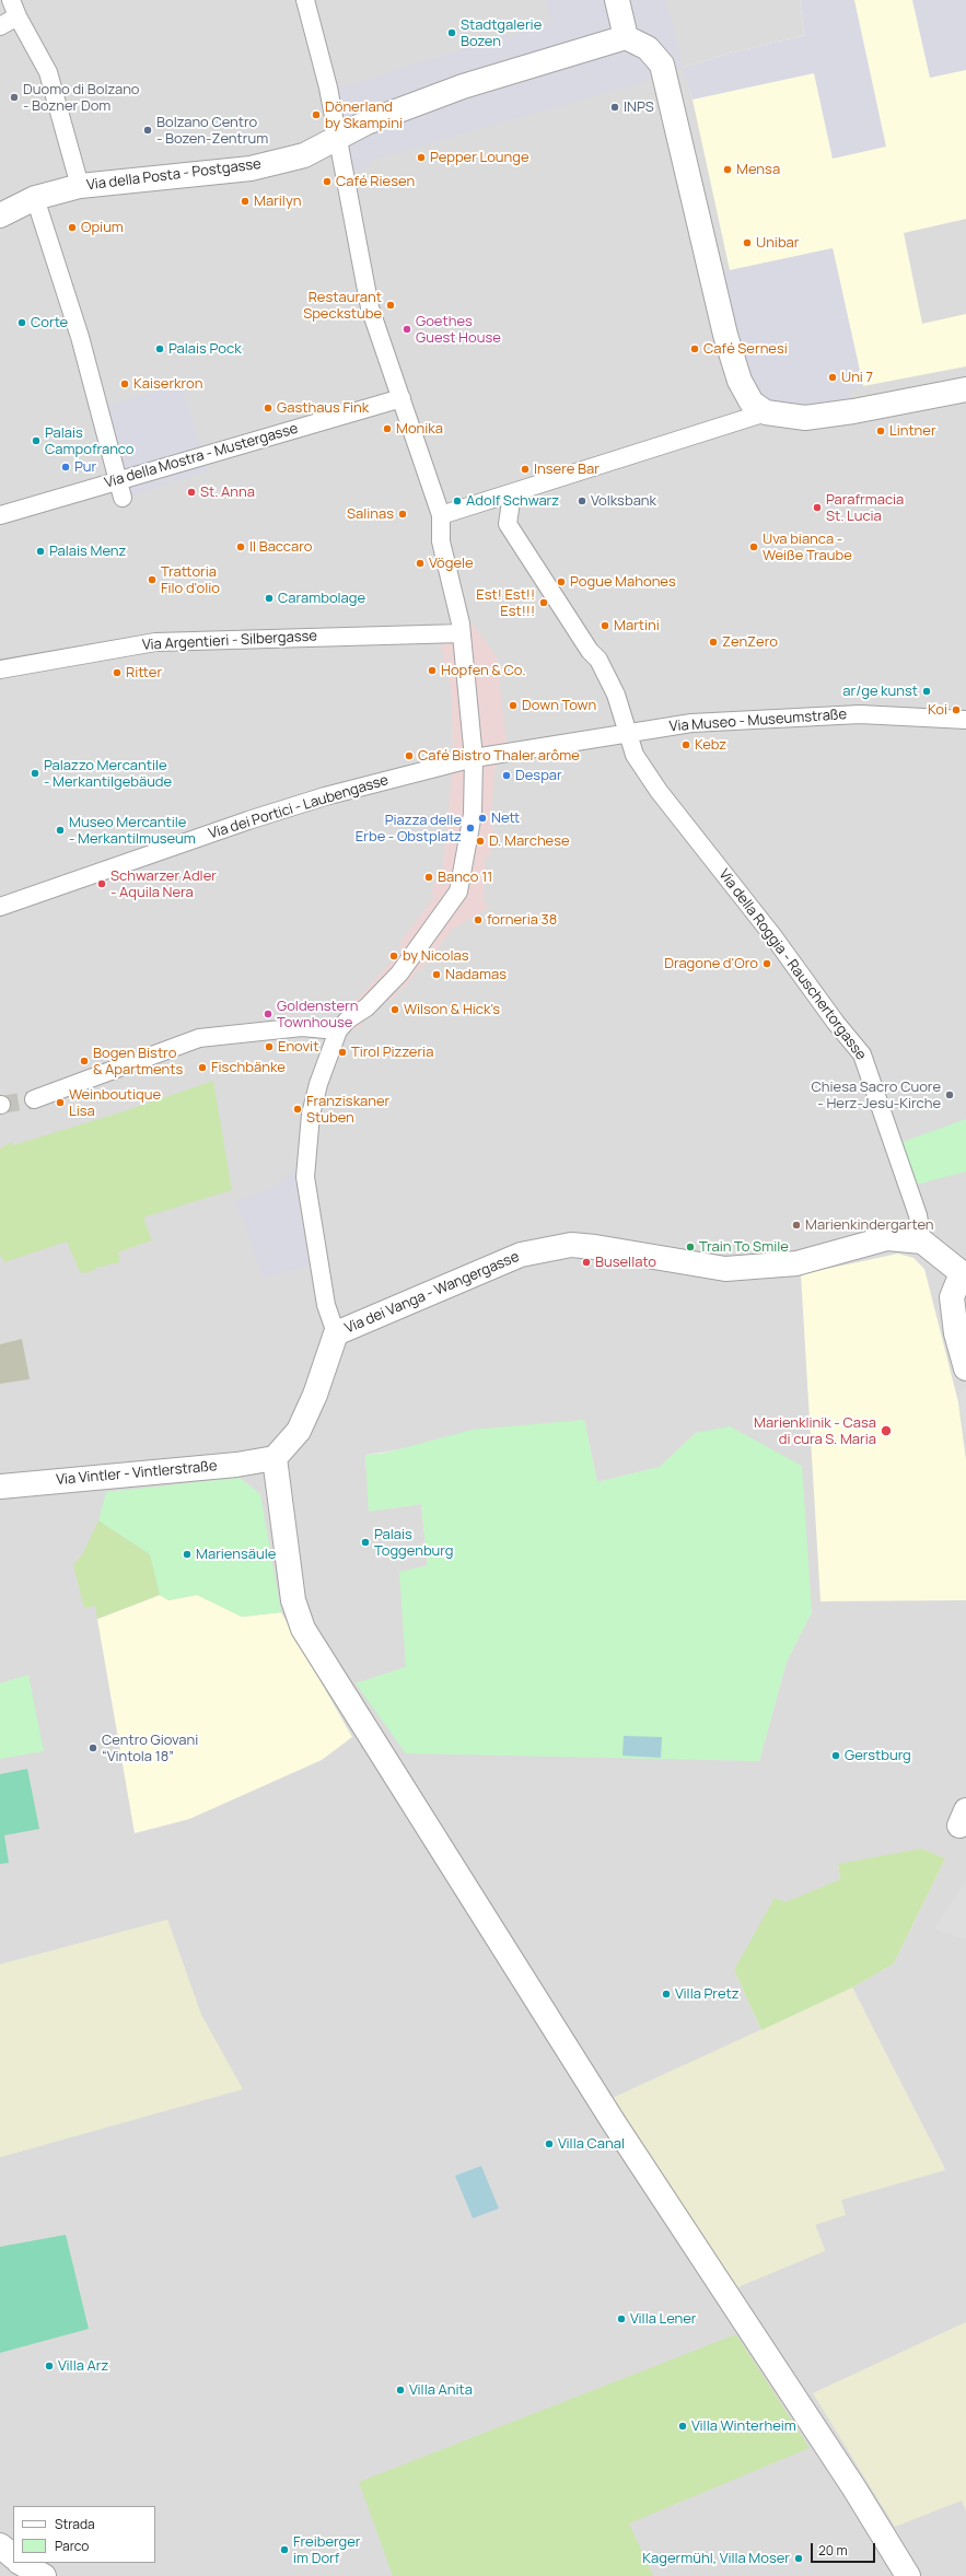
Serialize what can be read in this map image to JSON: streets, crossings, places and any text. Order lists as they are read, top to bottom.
{
  "streets": {
    "street": [
      "Via della Posta - Postgasse",
      "Via della Mostra - Mustergasse",
      "Via Argentieri - Silbergasse",
      "Via Museo - Museumstraße",
      "Via dei Portici - Laubengasse",
      "Via della Roggia - Rauschertorgasse",
      "Via dei Vanga - Wangergasse",
      "Via Vintler - Vintlerstraße"
    ]
  },
  "crossings": [
    ["Via Museo - Museumstraße", "Via dei Portici - Laubengasse"],
    ["Via Museo - Museumstraße", "Via della Roggia - Rauschertorgasse"],
    ["Via della Roggia - Rauschertorgasse", "Via dei Vanga - Wangergasse"],
    ["Via dei Vanga - Wangergasse", "Via Vintler - Vintlerstraße"]
  ],
  "places": [
    "Stadtgalerie Bozen",
    "Duomo di Bolzano - Bozner Dom",
    "INPS",
    "Dönerland by Skampini",
    "Bolzano Centro - Bozen-Zentrum",
    "Pepper Lounge",
    "Mensa",
    "Café Riesen",
    "Marilyn",
    "Opium",
    "Unibar",
    "Restaurant Speckstube",
    "Corte",
    "Goethes Guest House",
    "Palais Pock",
    "Café Sernesi",
    "Uni 7",
    "Kaiserkron",
    "Gasthaus Fink",
    "Monika",
    "Lintner",
    "Palais Campofranco",
    "Pur",
    "Insere Bar",
    "St. Anna",
    "Adolf Schwarz",
    "Volksbank",
    "Parafrmacia St. Lucia",
    "Salinas",
    "Il Baccaro",
    "Uva bianca - Weiße Traube",
    "Palais Menz",
    "Vögele",
    "Trattoria Filo d'olio",
    "Pogue Mahones",
    "Carambolage",
    "Est! Est!! Est!!!",
    "Martini",
    "ZenZero",
    "Hopfen & Co.",
    "Ritter",
    "ar/ge kunst",
    "Down Town",
    "Koi",
    "Kebz",
    "Café Bistro Thaler arôme",
    "Palazzo Mercantile - Merkantilgebäude",
    "Despar",
    "Nett",
    "Piazza delle Erbe - Obstplatz",
    "Museo Mercantile - Merkantilmuseum",
    "D. Marchese",
    "Banco 11",
    "Schwarzer Adler - Aquila Nera",
    "forneria 38",
    "by Nicolas",
    "Dragone d'Oro",
    "Nadamas",
    "Wilson & Hick's",
    "Goldenstern Townhouse",
    "Enovit",
    "Tirol Pizzeria",
    "Bogen Bistro & Apartments",
    "Fischbänke",
    "Chiesa Sacro Cuore - Herz-Jesu-Kirche",
    "Weinboutique Lisa",
    "Franziskaner Stuben",
    "Marienkindergarten",
    "Train To Smile",
    "Busellato",
    "Marienklinik - Casa di cura S. Maria",
    "Palais Toggenburg",
    "Mariensäule",
    "Centro Giovani “Vintola 18”",
    "Gerstburg",
    "Villa Pretz",
    "Villa Canal",
    "Villa Lener",
    "Villa Arz",
    "Villa Anita",
    "Villa Winterheim",
    "Freiberger im Dorf",
    "Kagermühl, Villa Moser"
  ],
  "legend": ["Strada", "Parco"],
  "scale_bar": "20 m"
}
